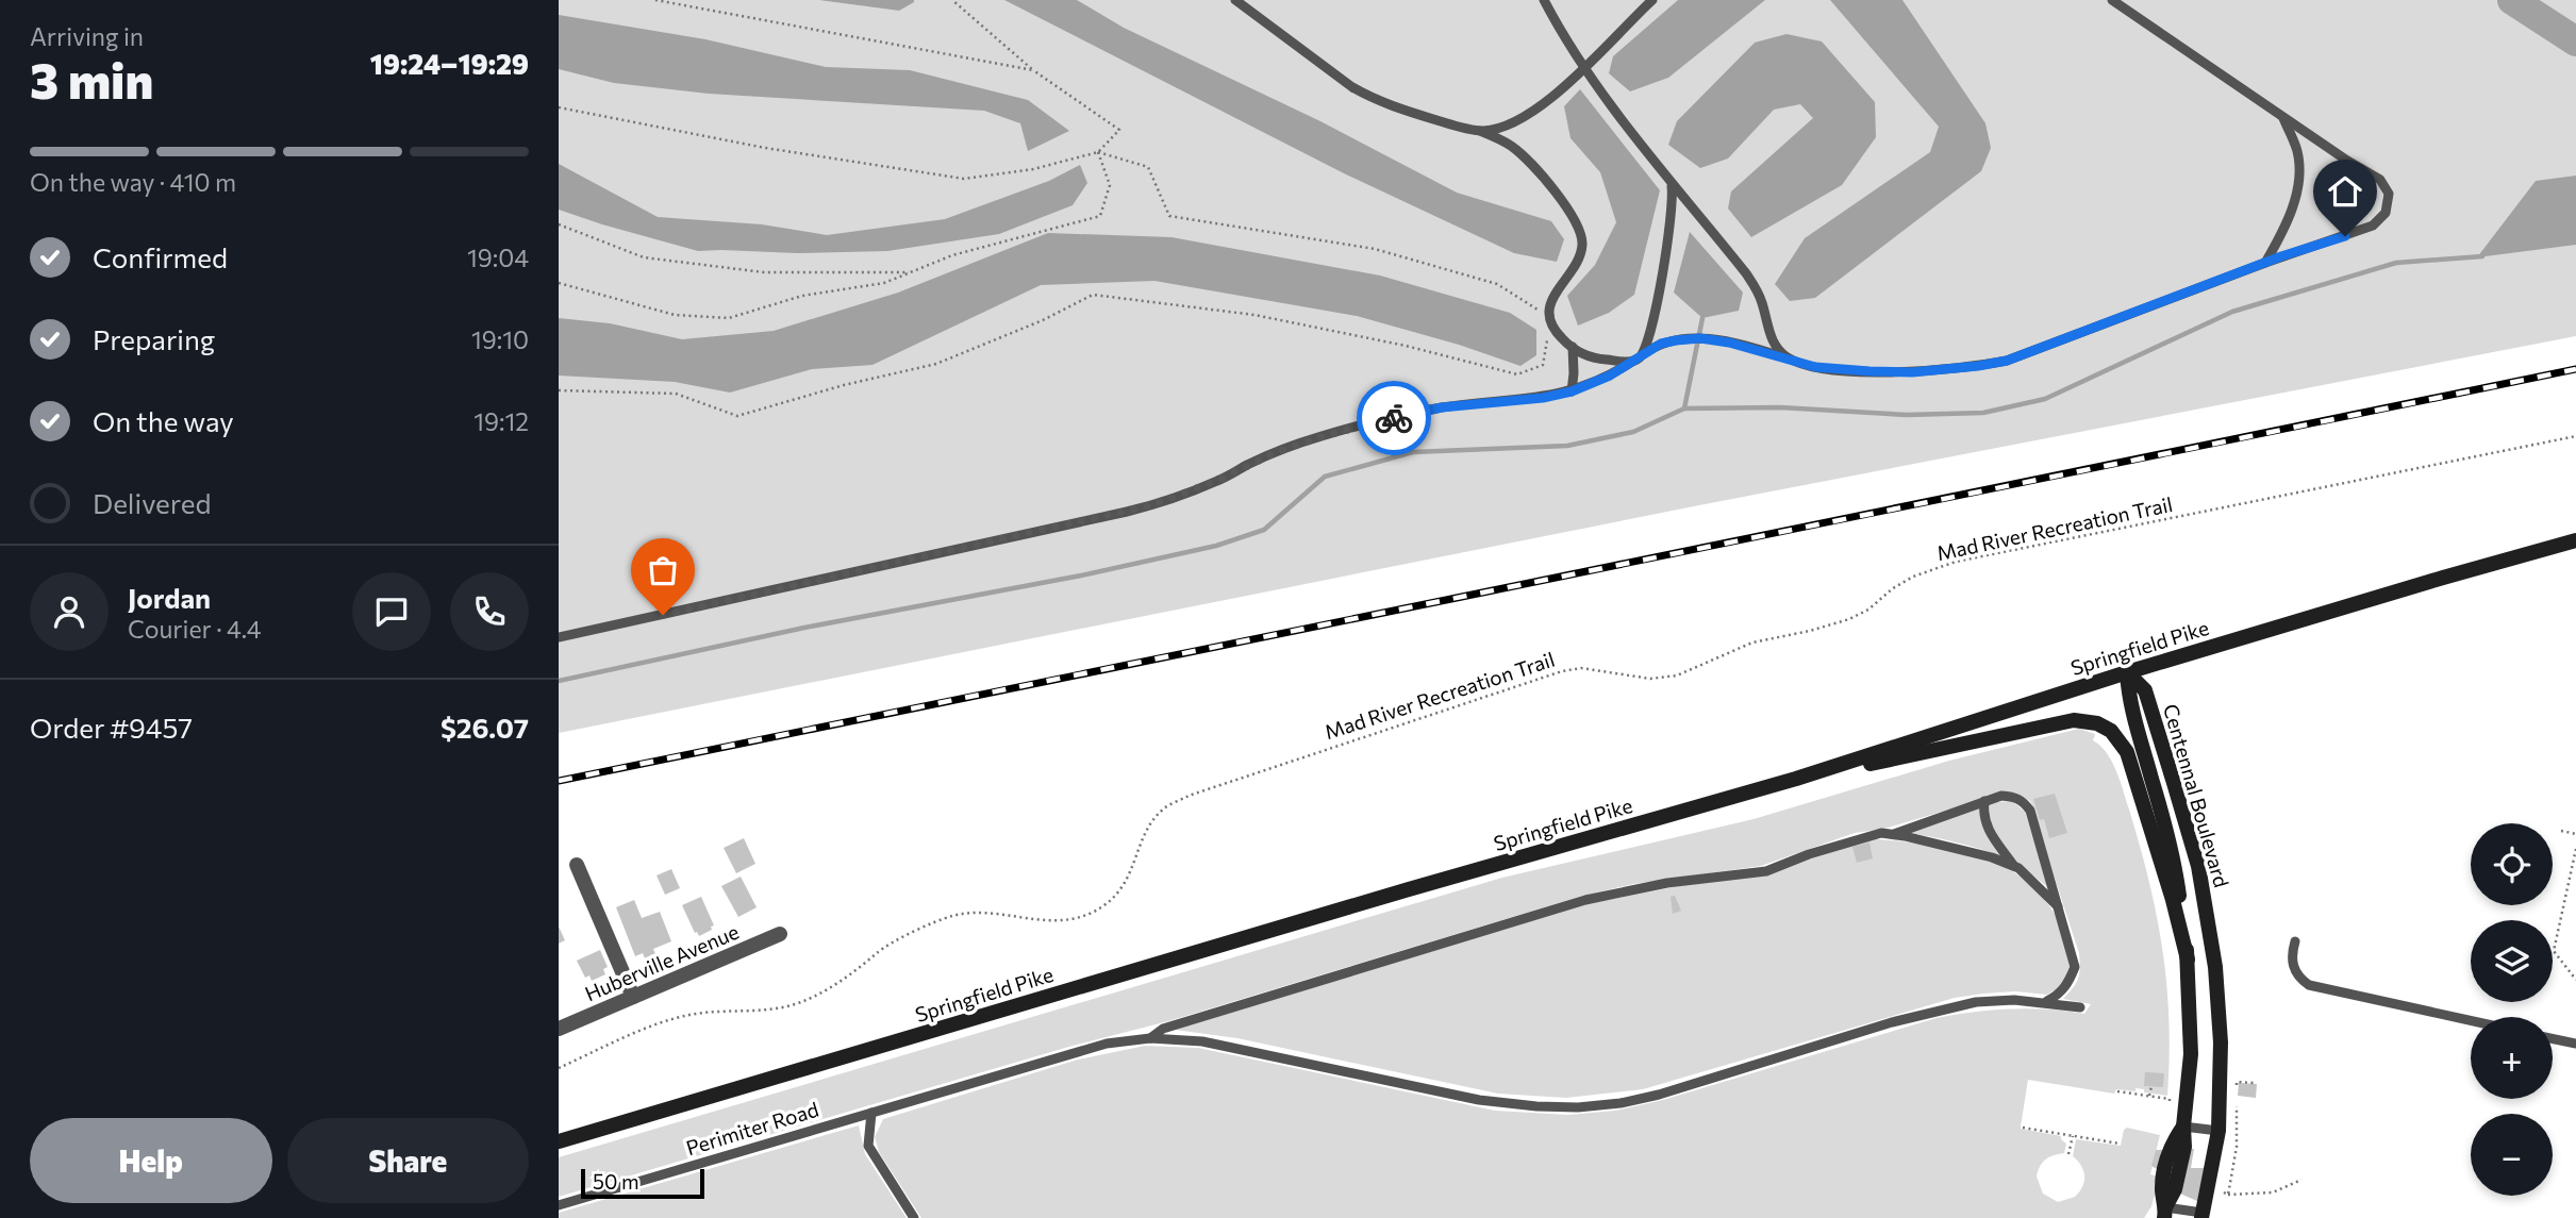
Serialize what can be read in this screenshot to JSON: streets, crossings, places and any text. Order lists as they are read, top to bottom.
{
  "streets": {
    "main road": ["Springfield Pike", "Centennal Boulevard"],
    "street": ["Huberville Avenue"],
    "lane": ["Perimiter Road"],
    "path": ["Mad River Recreation Trail"]
  },
  "crossings": [
    ["Springfield Pike", "Centennal Boulevard"]
  ],
  "scale_bar": "50 m",
  "page": {
    "heading": ["3 min", "Arriving in", "19:24–19:29"],
    "panel": [
      "Jordan",
      "Courier · 4.4",
      "Order #9457",
      "$26.07"
    ],
    "bar": "On the way · 410 m",
    "list": [
      ["Confirmed", "19:04"],
      ["Preparing", "19:10"],
      ["On the way", "19:12"],
      "Delivered"
    ],
    "map_buttons": ["+", "−"],
    "buttons": ["Help", "Share"],
    "scale": "50 m"
  }
}
